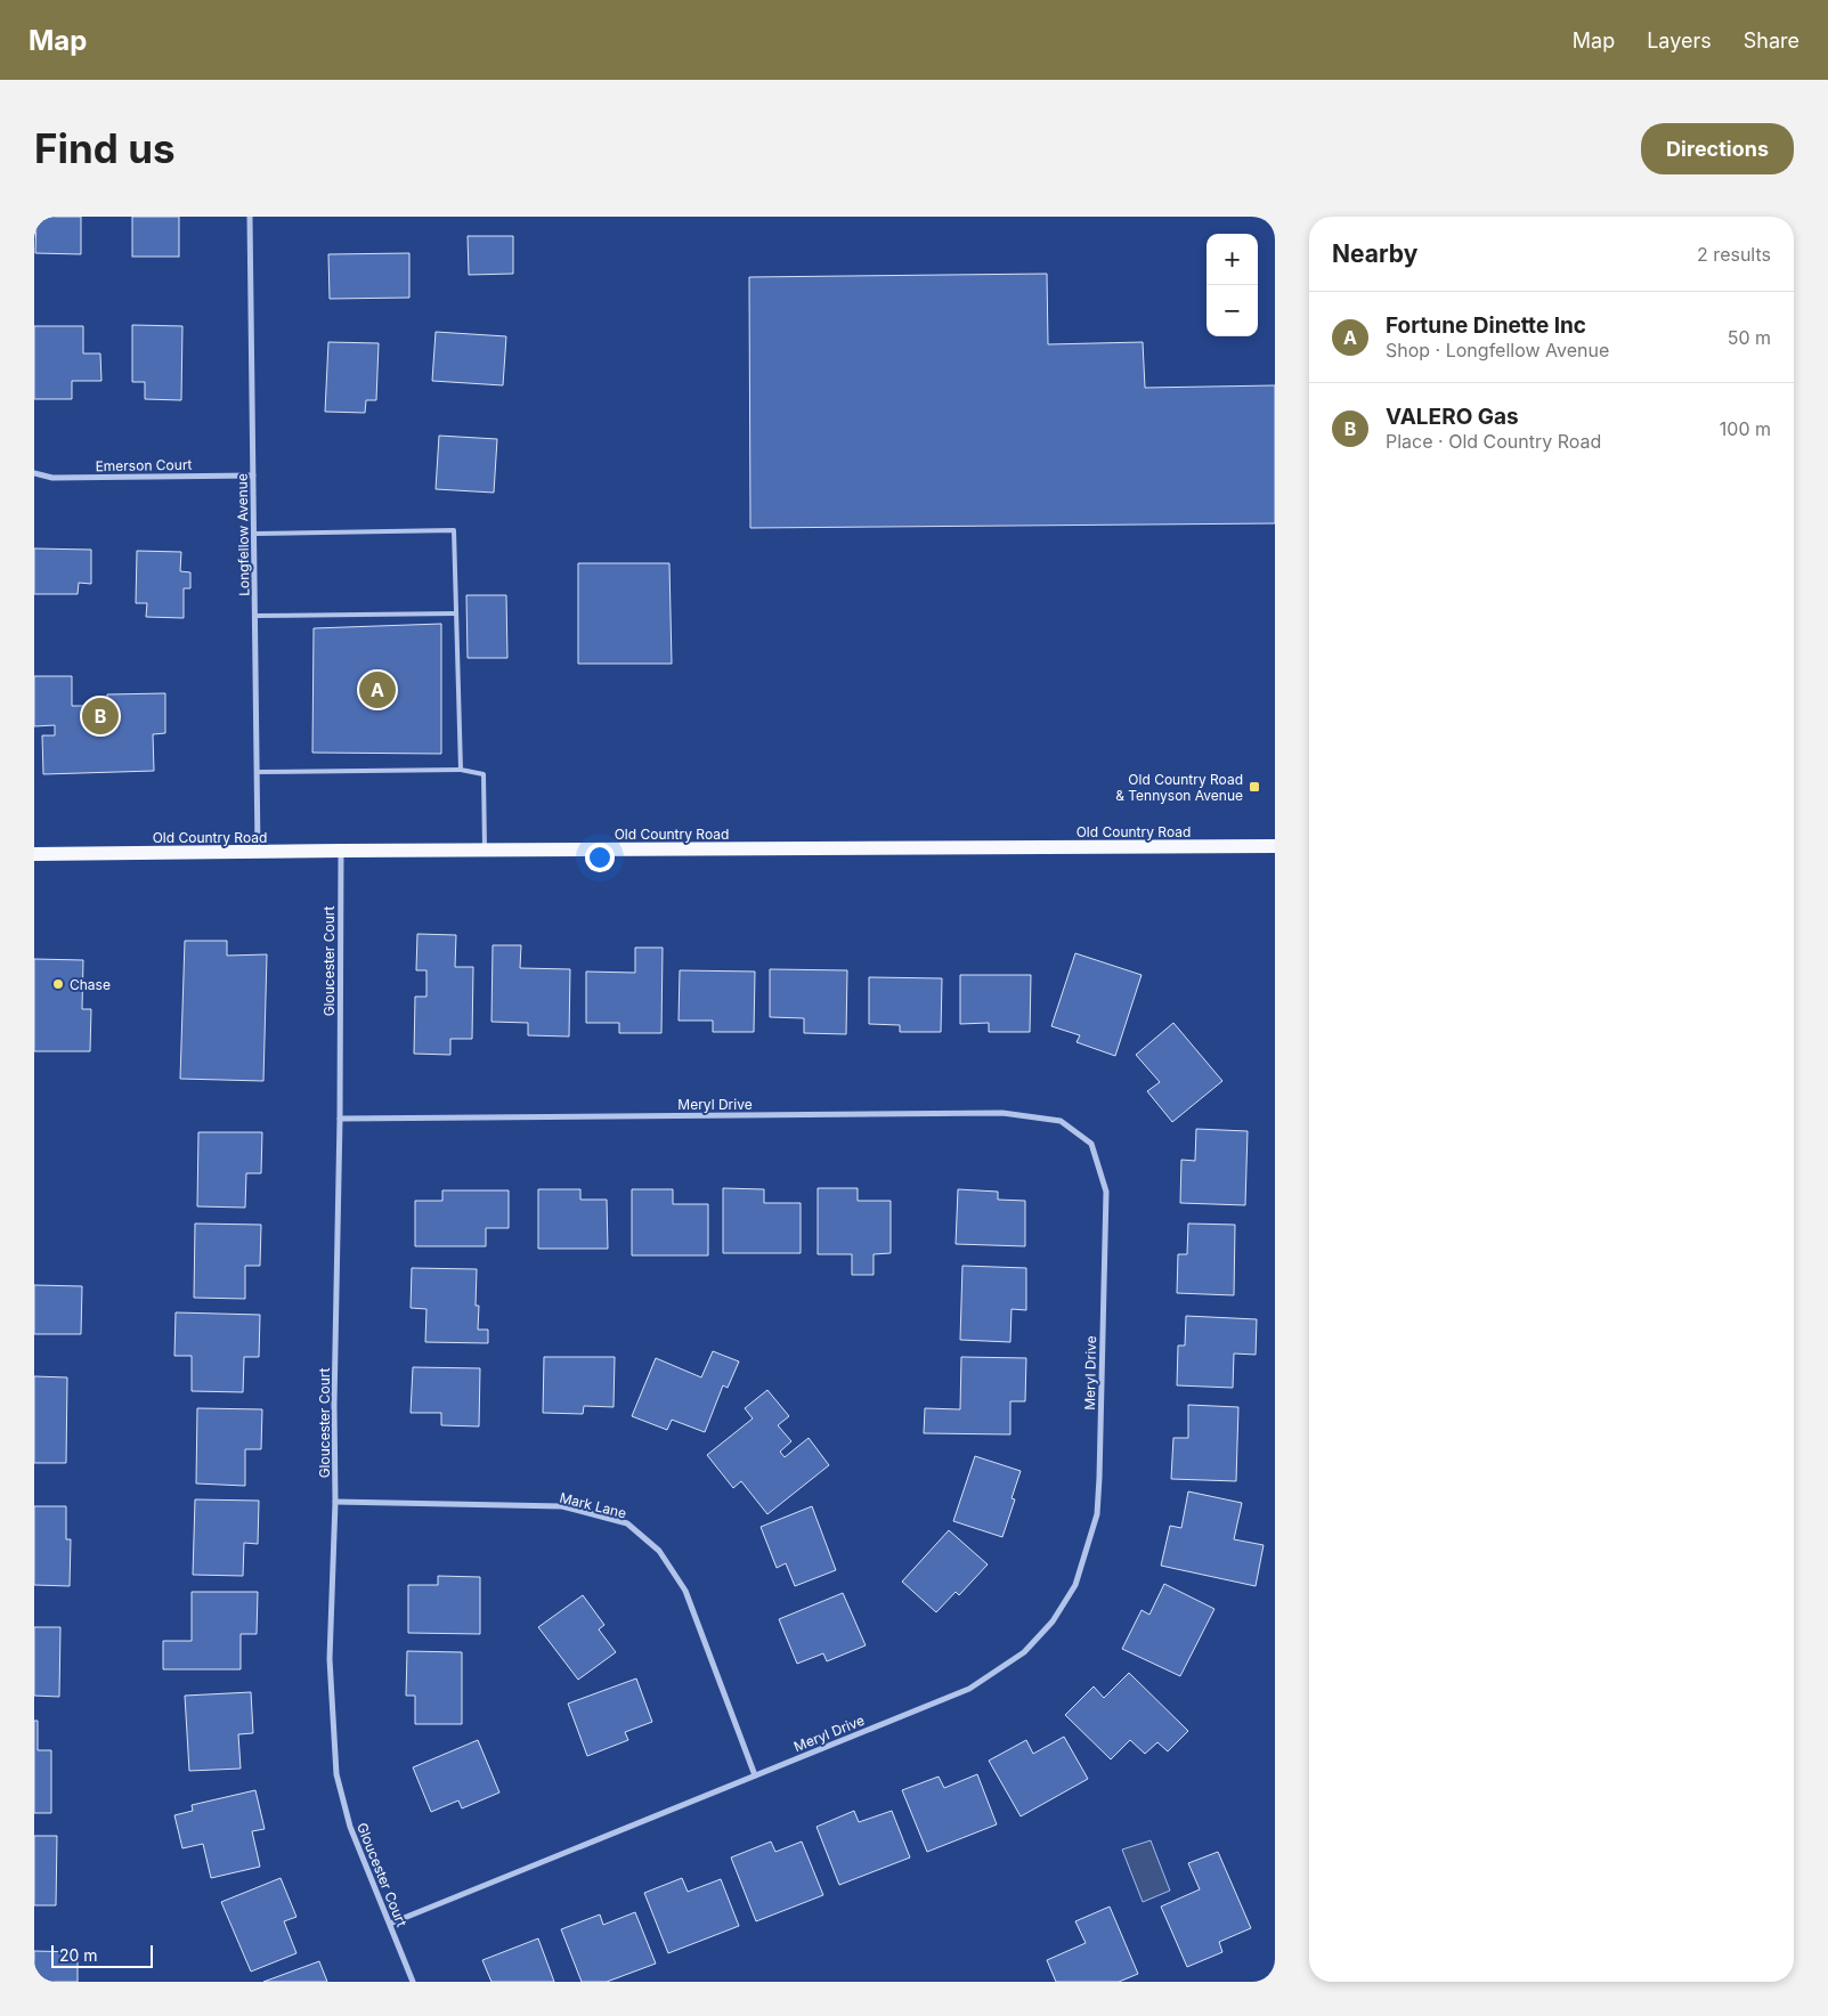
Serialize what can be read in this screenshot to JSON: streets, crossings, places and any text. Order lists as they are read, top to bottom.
{
  "streets": {
    "main road": ["Old Country Road"],
    "street": [
      "Emerson Court",
      "Longfellow Avenue",
      "Gloucester Court",
      "Meryl Drive",
      "Mark Lane"
    ]
  },
  "crossings": [
    ["Emerson Court", "Longfellow Avenue"],
    ["Longfellow Avenue", "Old Country Road"],
    ["Old Country Road", "Gloucester Court"],
    ["Gloucester Court", "Meryl Drive"],
    ["Gloucester Court", "Mark Lane"],
    ["Meryl Drive", "Mark Lane"]
  ],
  "places": {
    "transit": ["Old Country Road & Tennyson Avenue"],
    "other": ["Chase"]
  },
  "scale_bar": "20 m",
  "page": {
    "header": "Map",
    "nav": ["Map", "Layers", "Share"],
    "buttons": "Directions",
    "title": "Find us",
    "heading": ["Nearby", "2 results"],
    "map_buttons": ["+", "−"],
    "list": [
      {
        "mark": "A",
        "name": "Fortune Dinette Inc",
        "note": "Shop · Longfellow Avenue",
        "value": "50 m"
      },
      {
        "mark": "B",
        "name": "VALERO Gas",
        "note": "Place · Old Country Road",
        "value": "100 m"
      }
    ],
    "pins": ["A", "B"],
    "scale": "20 m"
  }
}
